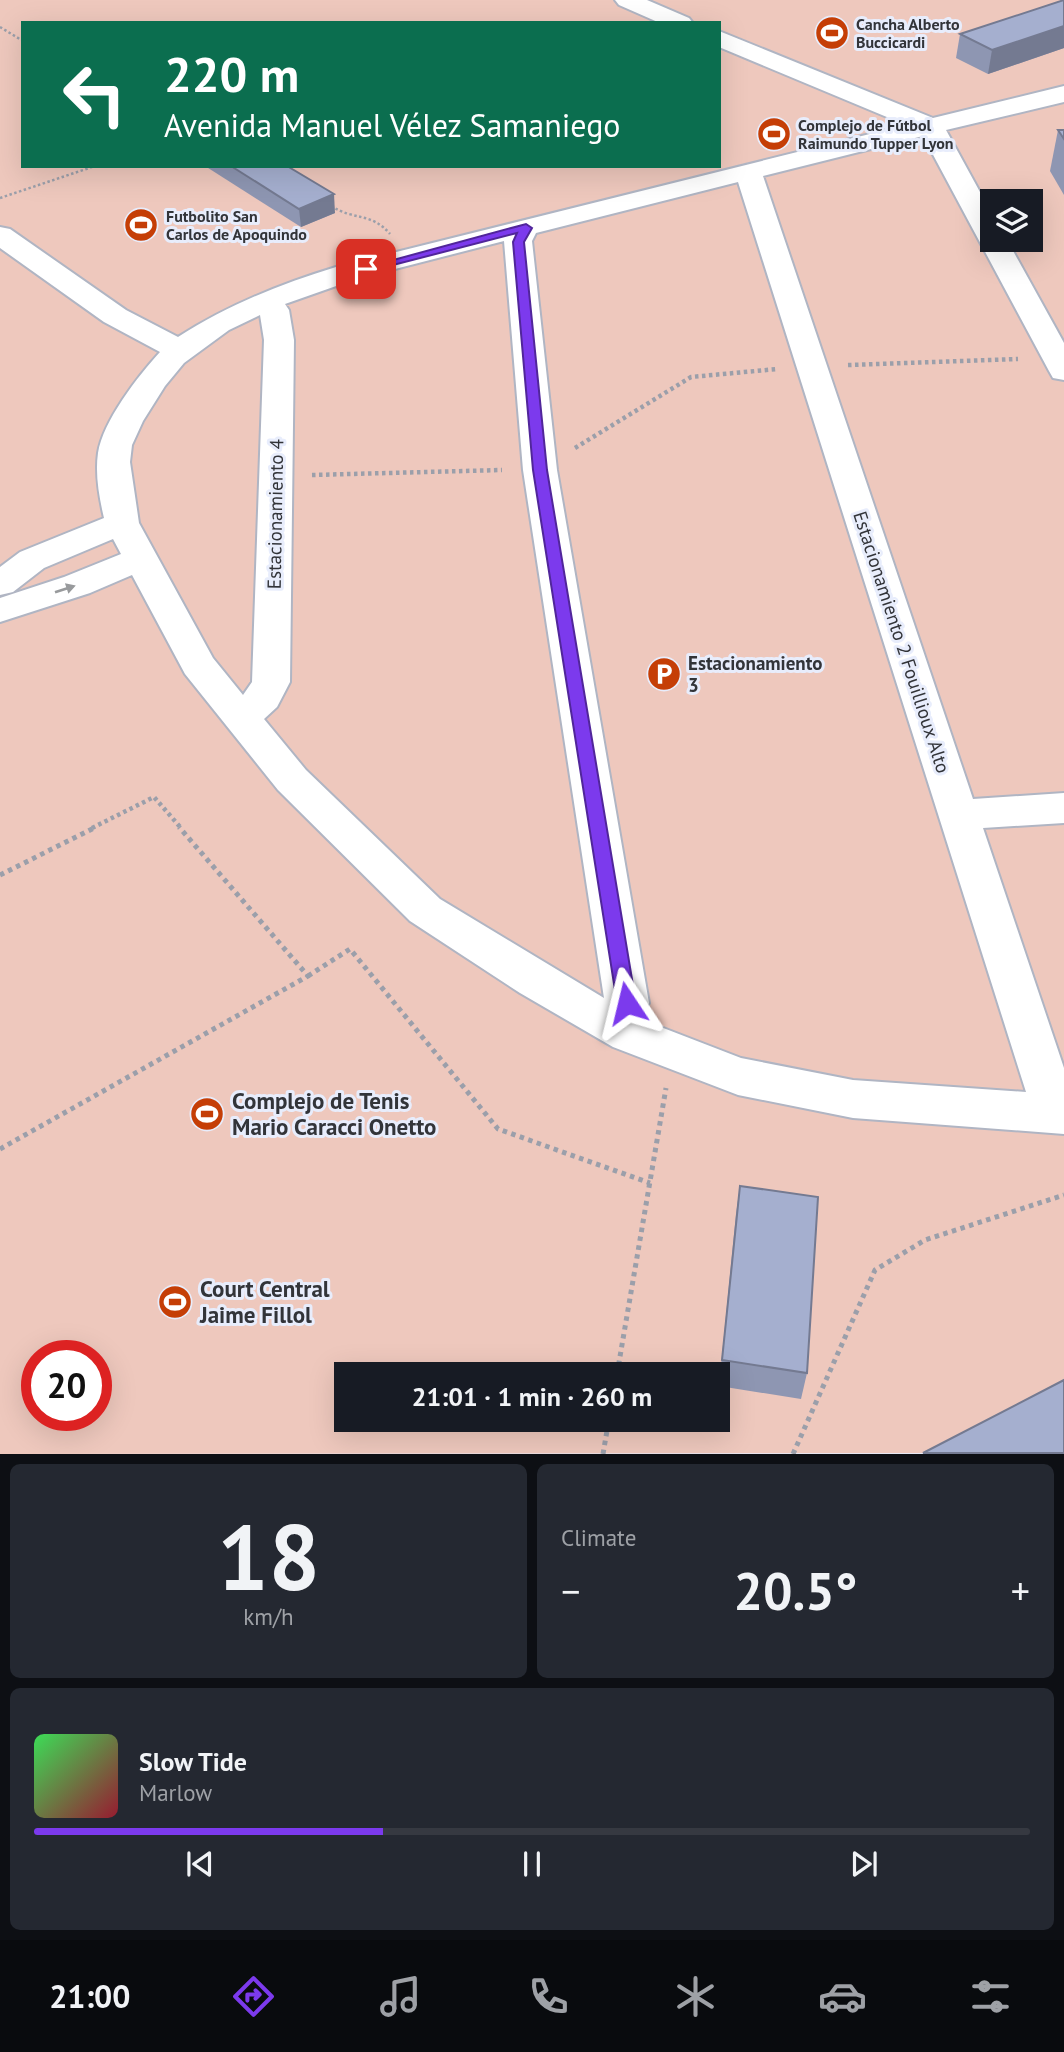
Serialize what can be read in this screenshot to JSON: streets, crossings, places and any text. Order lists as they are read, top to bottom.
{
  "streets": {
    "lane": ["Estacionamiento 4", "Estacionamiento 2 Fouillioux Alto"]
  },
  "places": {
    "sports": [
      "Cancha Alberto Buccicardi",
      "Complejo de Fútbol Raimundo Tupper Lyon",
      "Futbolito San Carlos de Apoquindo",
      "Complejo de Tenis Mario Caracci Onetto",
      "Court Central Jaime Fillol"
    ],
    "parking": ["Estacionamiento 3"]
  },
  "page": {
    "turn": ["220 m", "Avenida Manuel Vélez Samaniego"],
    "limit": "20",
    "trip": "21:01 · 1 min · 260 m",
    "tile": [
      ["18", "km/h"],
      "Climate"
    ],
    "heat": ["−", "20.5°", "+"],
    "song": ["Slow Tide", "Marlow"],
    "tabs": "21:00"
  }
}
